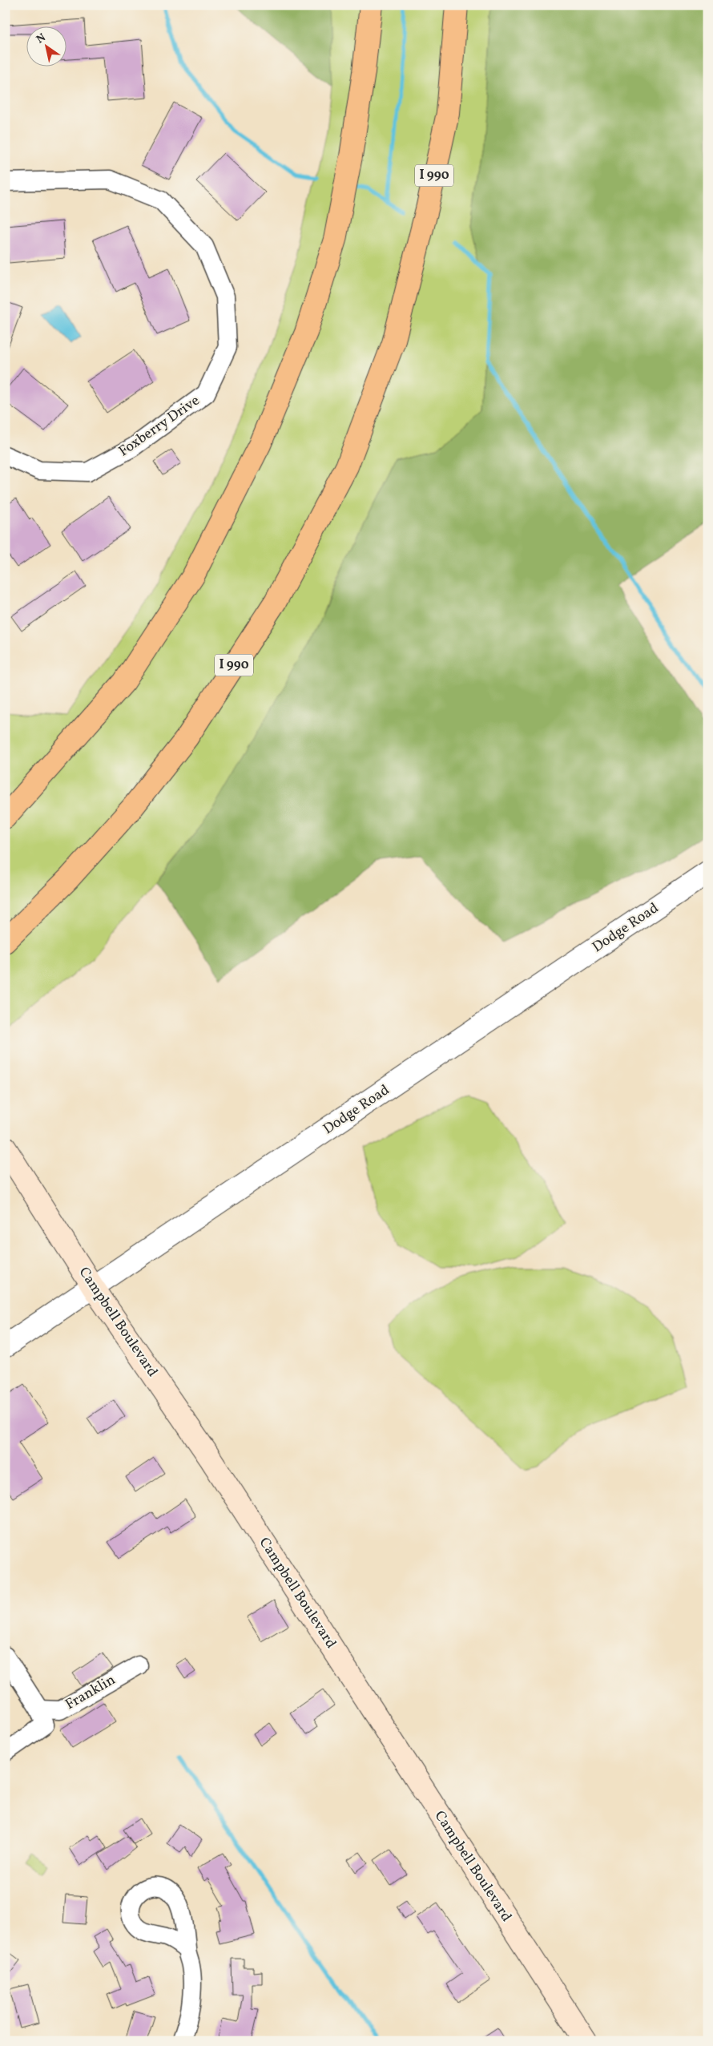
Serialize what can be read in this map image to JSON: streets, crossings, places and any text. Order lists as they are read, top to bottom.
{
  "streets": {
    "highway": ["I 990"],
    "main road": ["Campbell Boulevard"],
    "street": ["Foxberry Drive", "Dodge Road", "Franklin"]
  },
  "crossings": [
    ["Dodge Road", "Campbell Boulevard"]
  ],
  "north": "top left"
}
